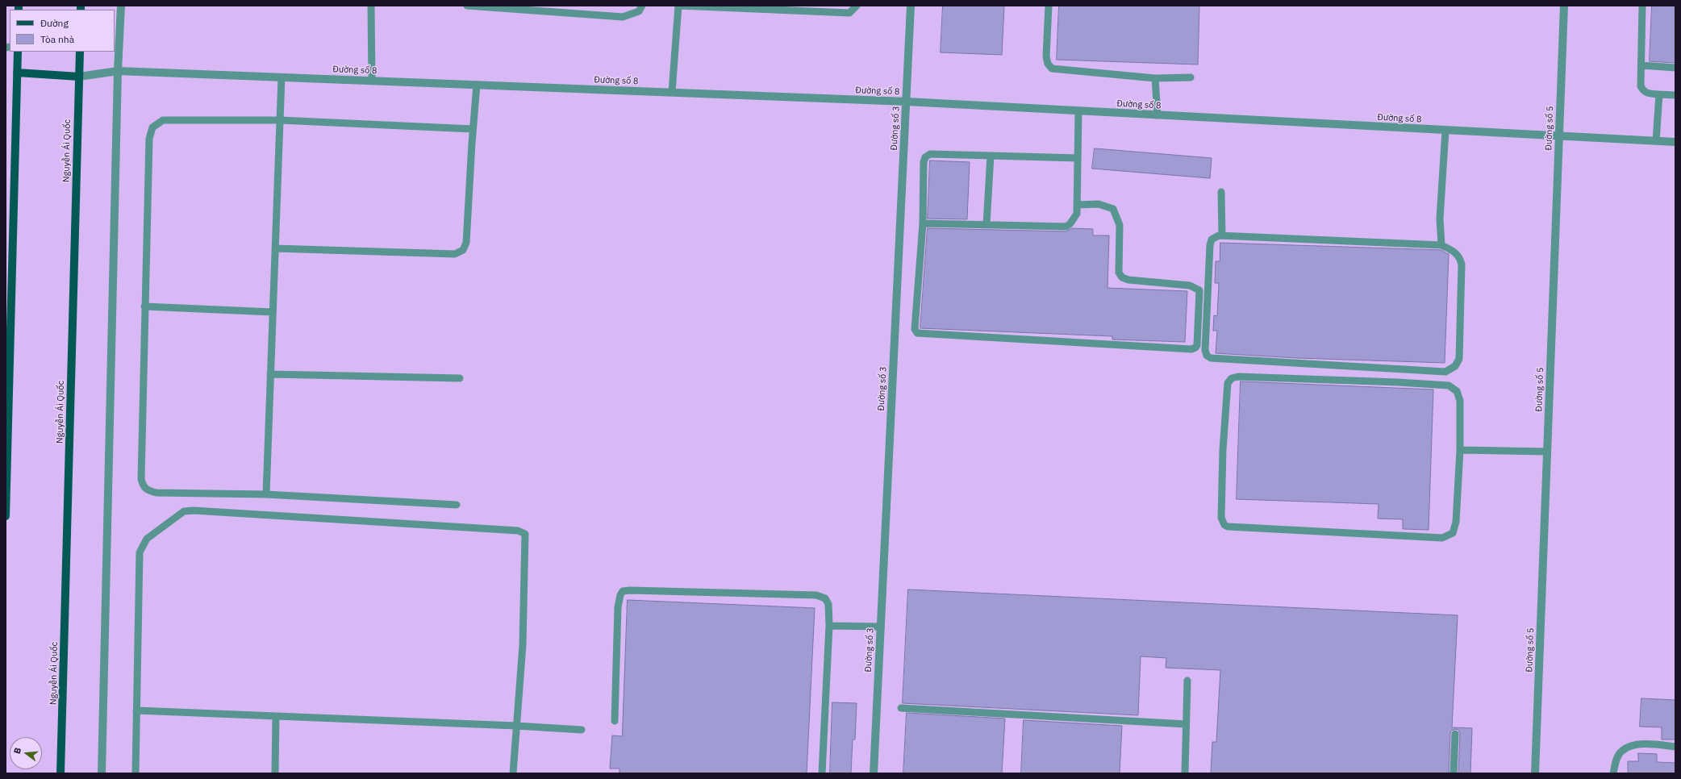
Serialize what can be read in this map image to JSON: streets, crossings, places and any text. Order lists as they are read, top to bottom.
{
  "streets": {
    "main road": ["Nguyễn Ái Quốc"],
    "street": ["Đường số 8", "Đường số 3", "Đường số 5"]
  },
  "crossings": [
    ["Đường số 8", "Đường số 3"],
    ["Đường số 8", "Đường số 5"],
    ["Đường số 8", "Nguyễn Ái Quốc"]
  ],
  "legend": ["Đường", "Tòa nhà"],
  "north": "left"
}
